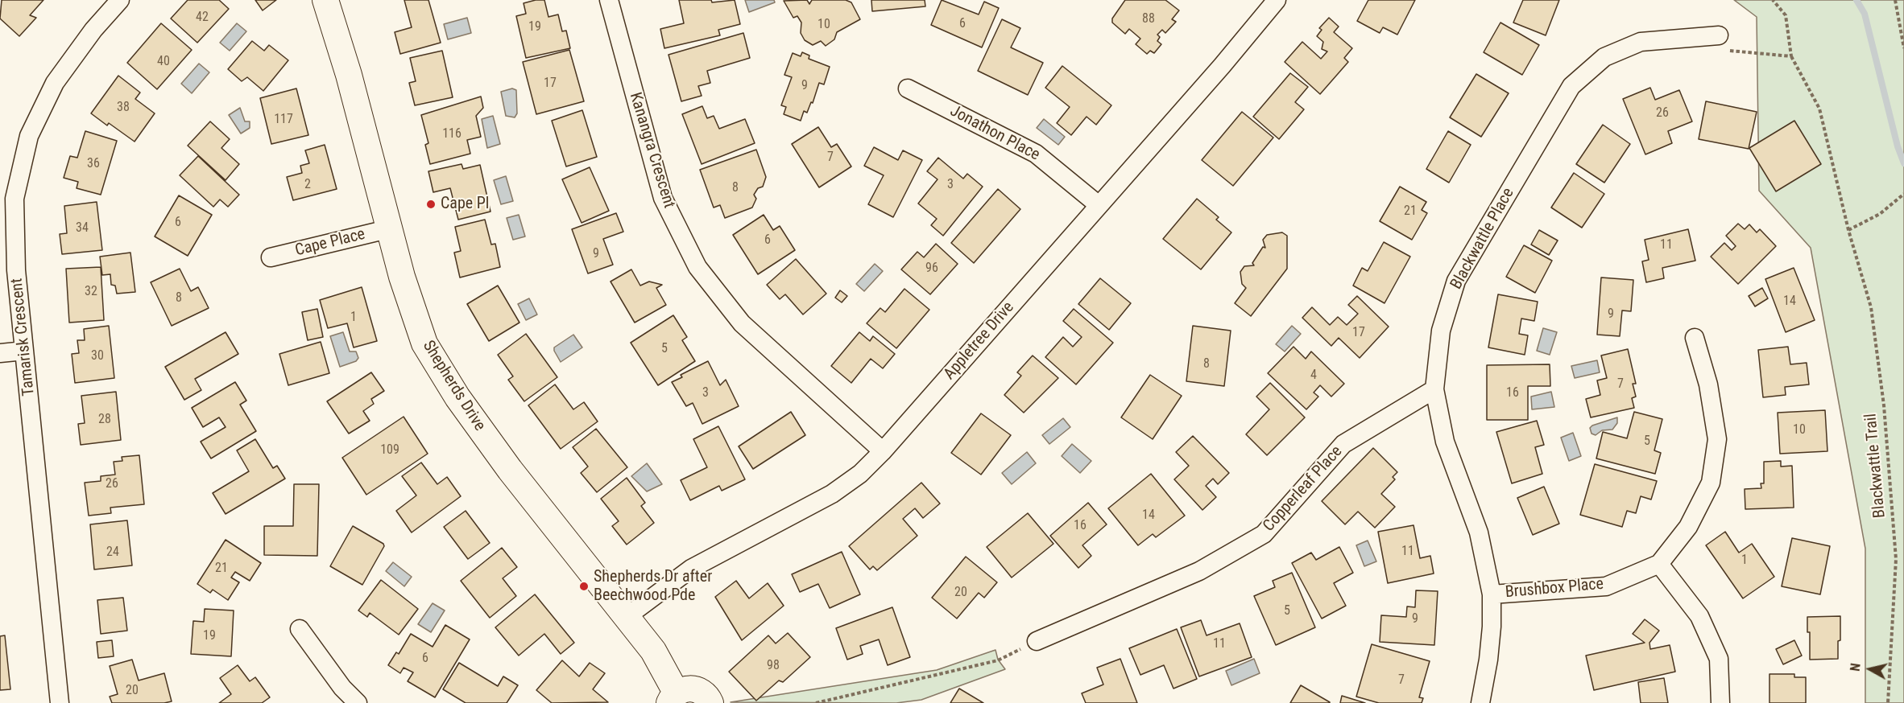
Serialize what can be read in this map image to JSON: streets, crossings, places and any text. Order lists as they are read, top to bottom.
{
  "streets": {
    "main road": ["Shepherds Drive"],
    "street": [
      "Jonathon Place",
      "Kanangra Crescent",
      "Blackwattle Place",
      "Cape Place",
      "Tamarisk Crescent",
      "Appletree Drive",
      "Copperleaf Place",
      "Brushbox Place"
    ],
    "path": ["Blackwattle Trail"]
  },
  "crossings": [
    ["Jonathon Place", "Appletree Drive"],
    ["Kanangra Crescent", "Appletree Drive"],
    ["Blackwattle Place", "Copperleaf Place"],
    ["Blackwattle Place", "Brushbox Place"],
    ["Cape Place", "Shepherds Drive"],
    ["Appletree Drive", "Shepherds Drive"]
  ],
  "places": ["Cape Pl", "Shepherds Dr after Beechwood Pde"],
  "house_numbers": [
    "42",
    "88",
    "6",
    "10",
    "19",
    "40",
    "17",
    "9",
    "38",
    "26",
    "117",
    "116",
    "7",
    "36",
    "2",
    "3",
    "8",
    "21",
    "6",
    "34",
    "6",
    "11",
    "9",
    "96",
    "32",
    "8",
    "14",
    "9",
    "1",
    "17",
    "5",
    "30",
    "8",
    "4",
    "7",
    "3",
    "16",
    "28",
    "10",
    "5",
    "109",
    "26",
    "14",
    "16",
    "11",
    "24",
    "1",
    "21",
    "20",
    "5",
    "9",
    "19",
    "11",
    "6",
    "98",
    "7",
    "20"
  ],
  "north": "left"
}
